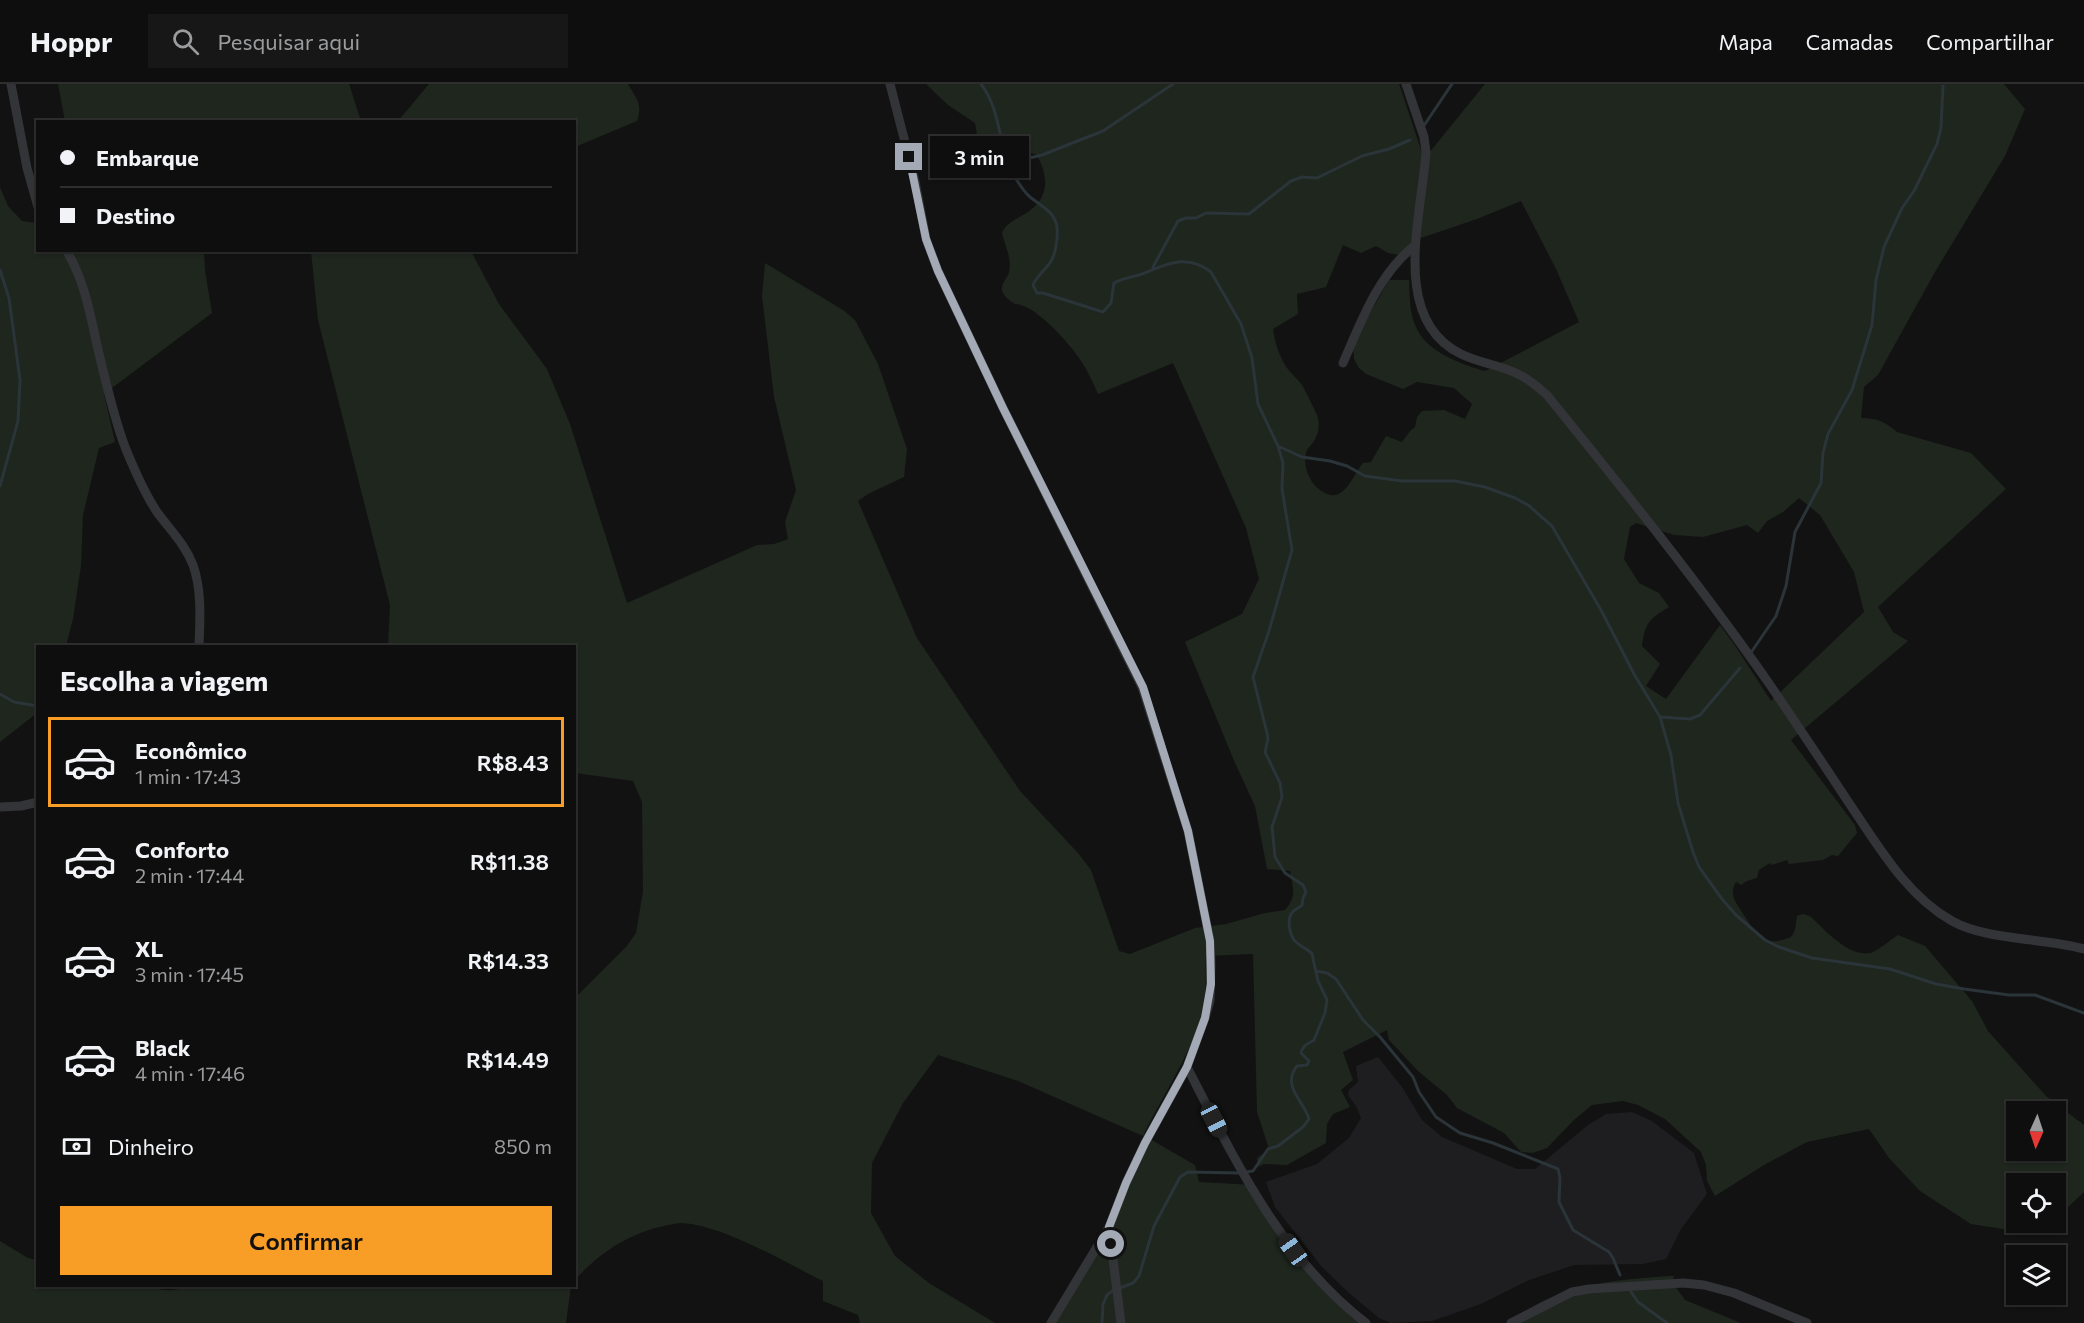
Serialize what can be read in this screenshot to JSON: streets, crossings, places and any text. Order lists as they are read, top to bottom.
{
  "north": "bottom",
  "page": {
    "header": "Hoppr",
    "search": "Pesquisar aqui",
    "nav": ["Mapa", "Camadas", "Compartilhar"],
    "banner": ["Embarque", "Destino"],
    "bubble": "3 min",
    "heading": "Escolha a viagem",
    "list": [
      {
        "name": "Econômico",
        "note": "1 min · 17:43",
        "value": "R$8.43"
      },
      {
        "name": "Conforto",
        "note": "2 min · 17:44",
        "value": "R$11.38"
      },
      {
        "name": "XL",
        "note": "3 min · 17:45",
        "value": "R$14.33"
      },
      {
        "name": "Black",
        "note": "4 min · 17:46",
        "value": "R$14.49"
      }
    ],
    "pay": ["Dinheiro", "850 m"],
    "buttons": "Confirmar"
  }
}
